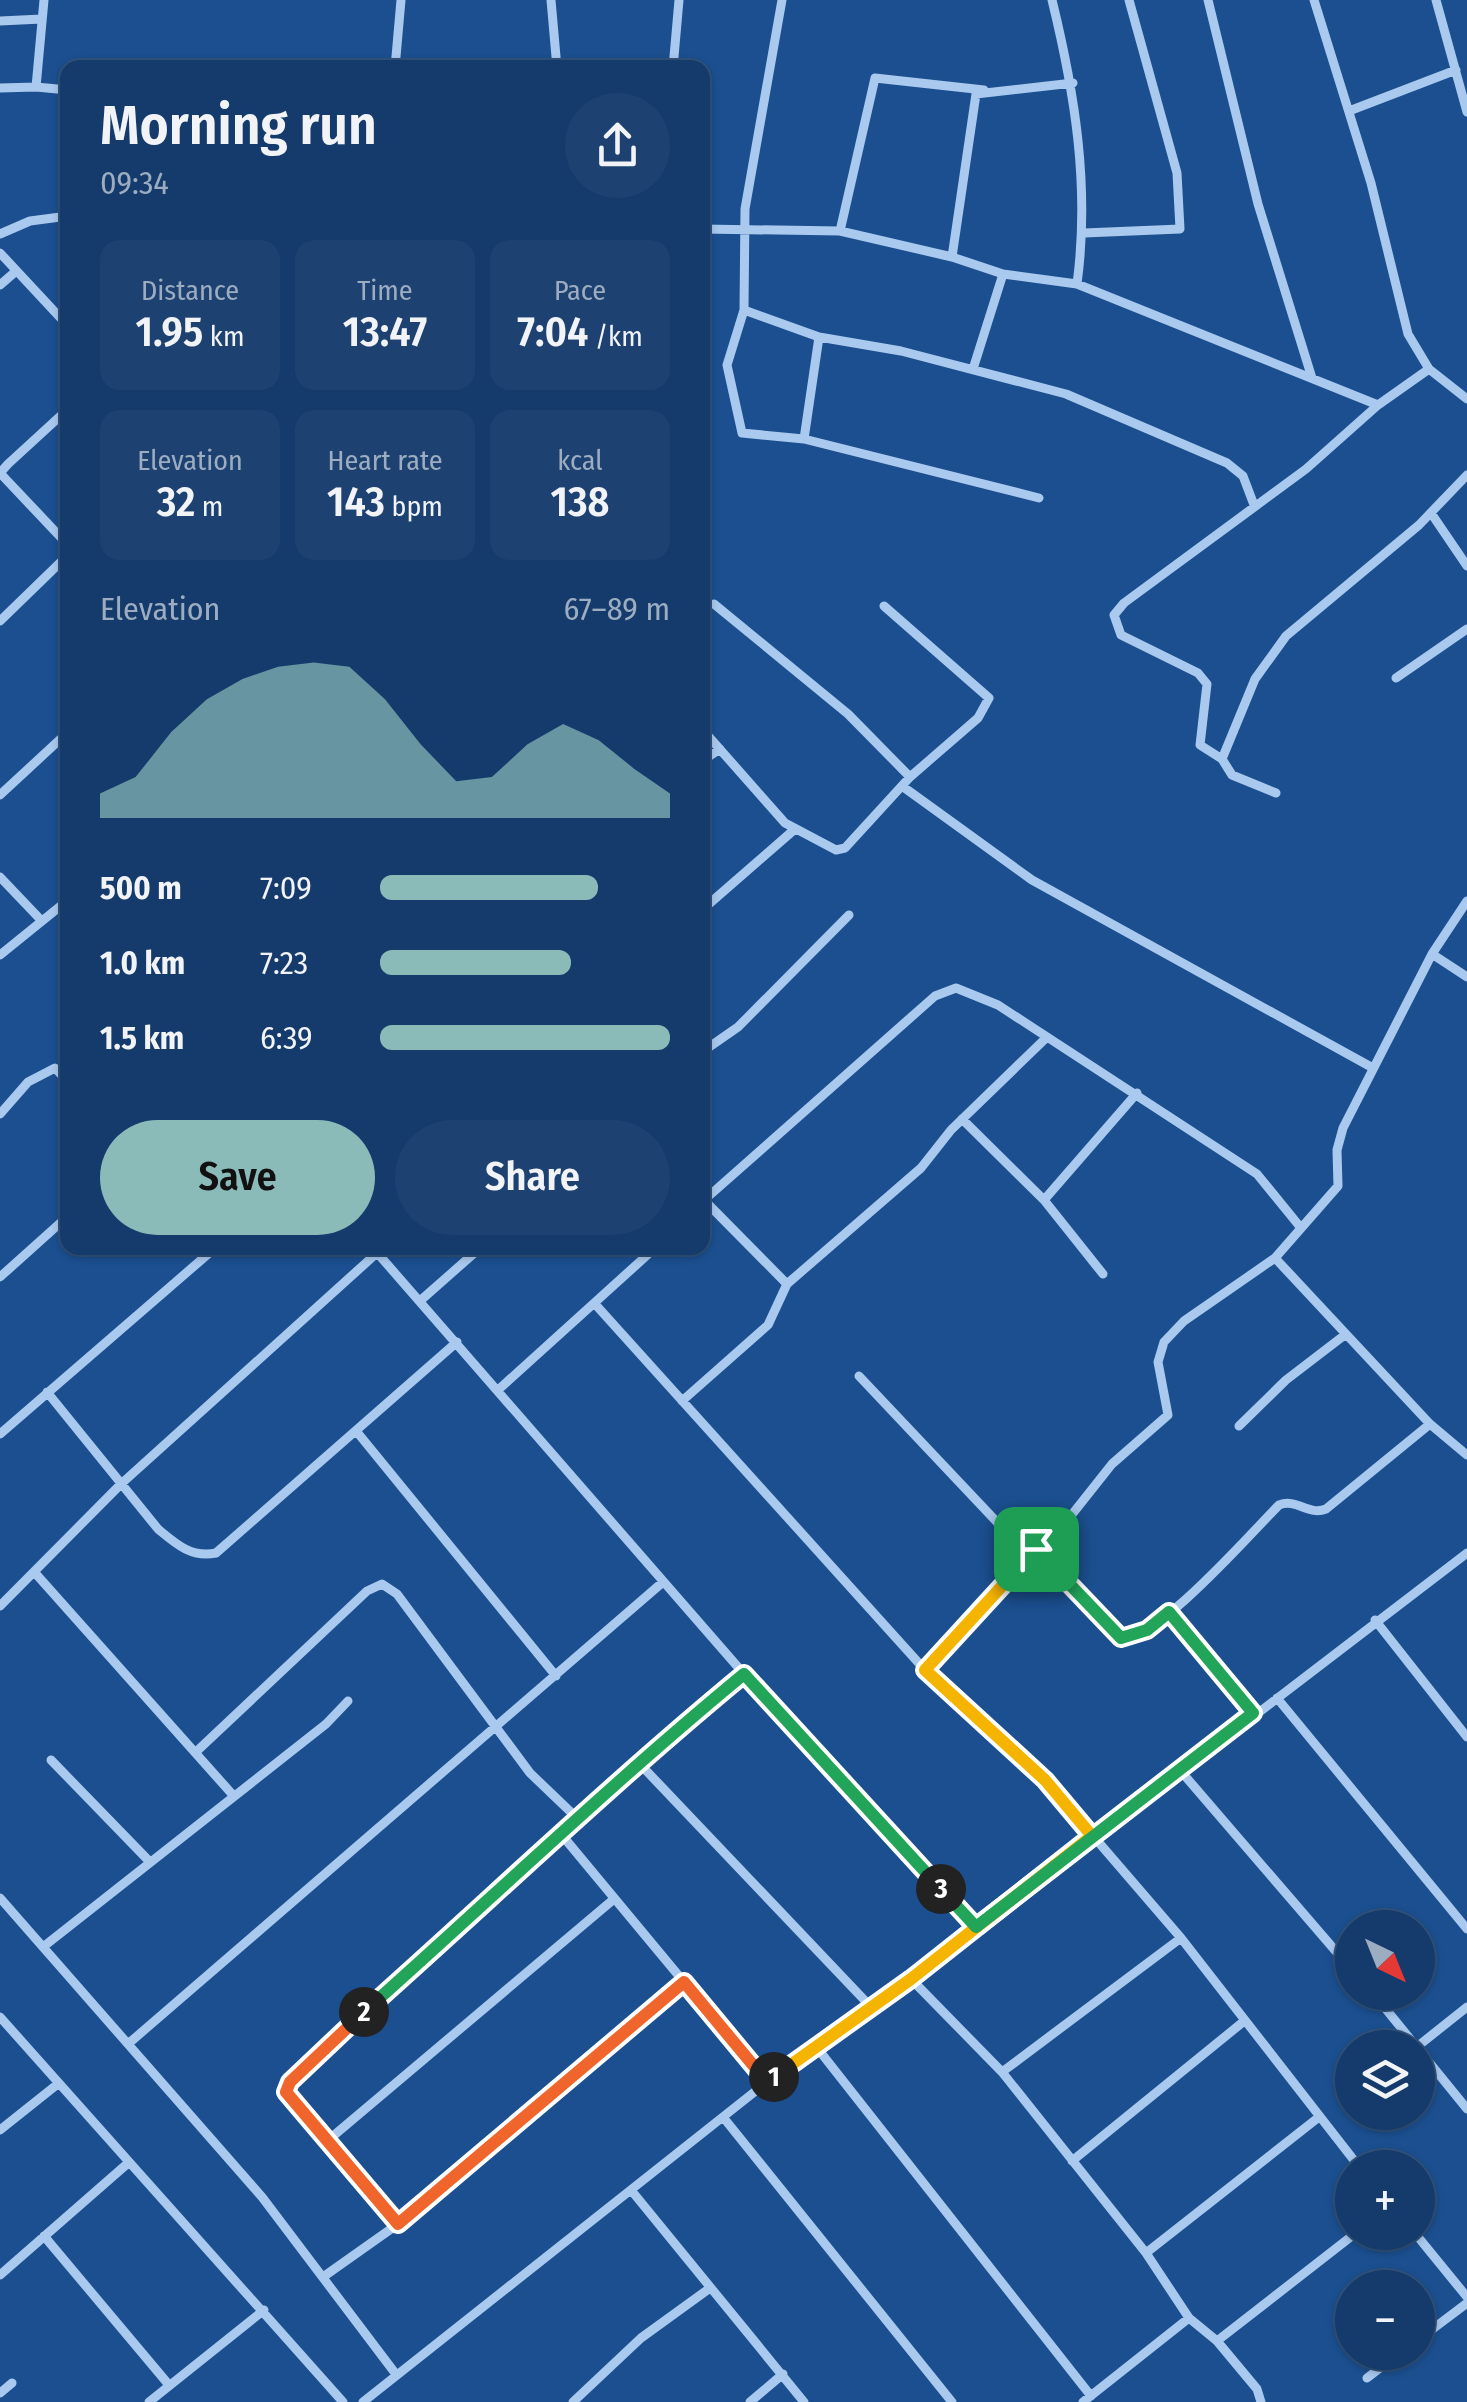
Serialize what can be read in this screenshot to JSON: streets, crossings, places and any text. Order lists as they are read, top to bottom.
{
  "north": "bottom right",
  "page": {
    "heading": ["Morning run", "09:34"],
    "stats": [
      ["Distance", "1.95 km"],
      ["Time", "13:47"],
      ["Pace", "7:04 /km"],
      ["Elevation", "32 m"],
      ["Heart rate", "143 bpm"],
      ["kcal", "138"]
    ],
    "chart": ["Elevation", "67–89 m"],
    "list": [
      {
        "name": "500 m",
        "note": "7:09"
      },
      {
        "name": "1.0 km",
        "note": "7:23"
      },
      {
        "name": "1.5 km",
        "note": "6:39"
      }
    ],
    "buttons": ["Save", "Share"],
    "pins": ["3", "2", "1"],
    "map_buttons": ["+", "−"]
  }
}
